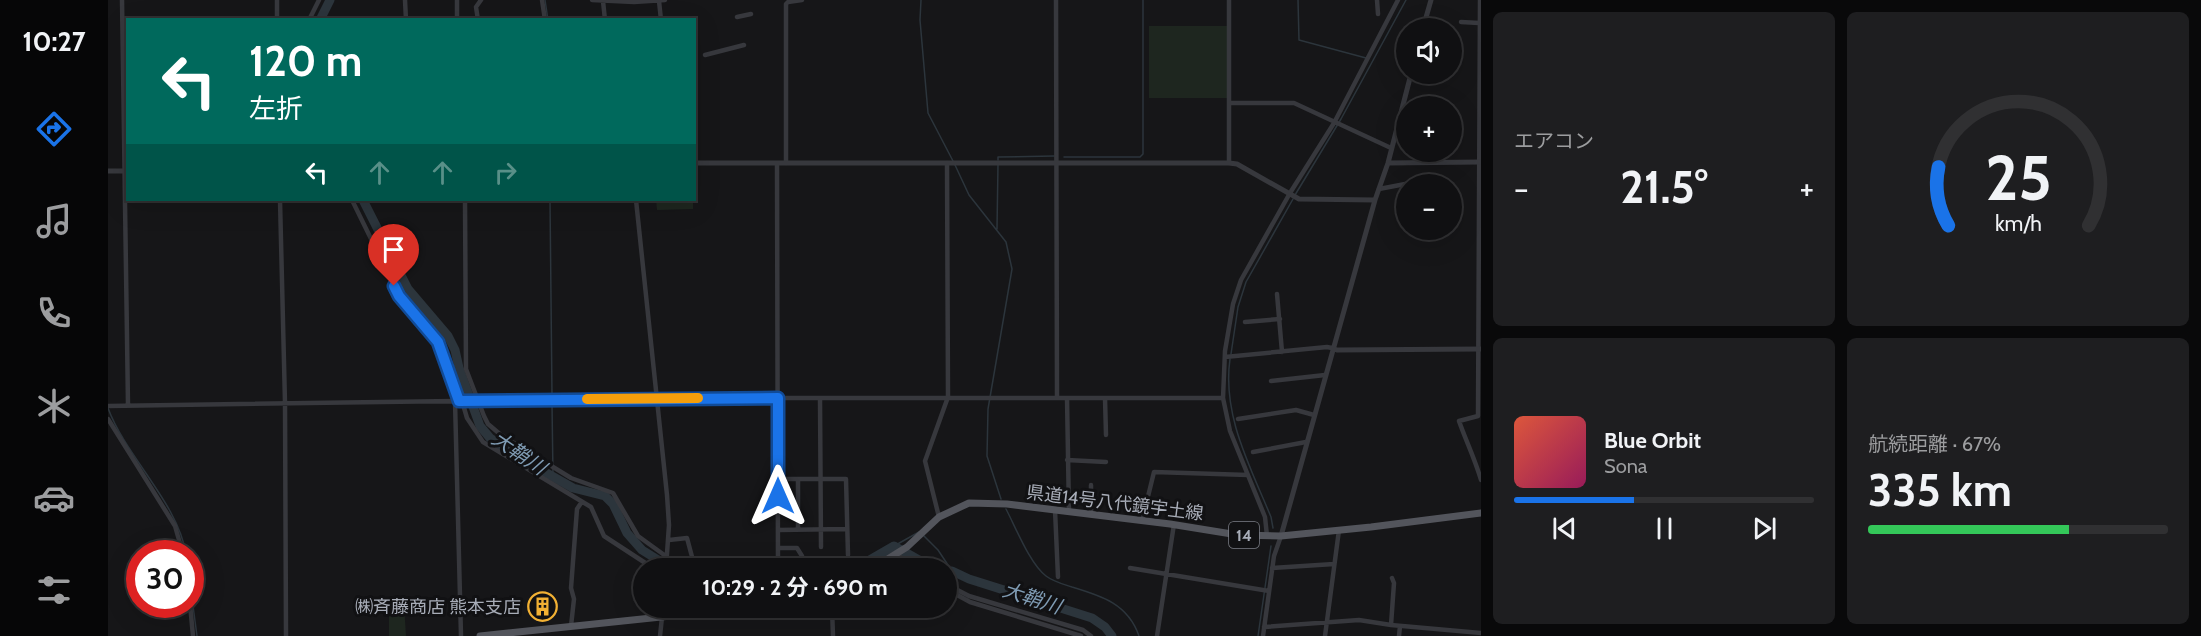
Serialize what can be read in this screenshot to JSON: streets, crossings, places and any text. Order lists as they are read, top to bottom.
{
  "streets": {
    "main road": ["県道14号八代鏡宇土線", "14"]
  },
  "water": ["大鞘川"],
  "places": {
    "building": ["㈱斉藤商店 熊本支店"]
  },
  "page": {
    "tabs": "10:27",
    "tile": [
      "エアコン",
      ["航続距離 · 67%", "335 km"]
    ],
    "map_buttons": ["+", "−"],
    "turn": ["120 m", "左折"],
    "heat": ["−", "21.5°", "+"],
    "song": ["Blue Orbit", "Sona"],
    "limit": "30",
    "trip": "10:29 · 2 分 · 690 m",
    "gauge": ["25", "km/h"]
  }
}
